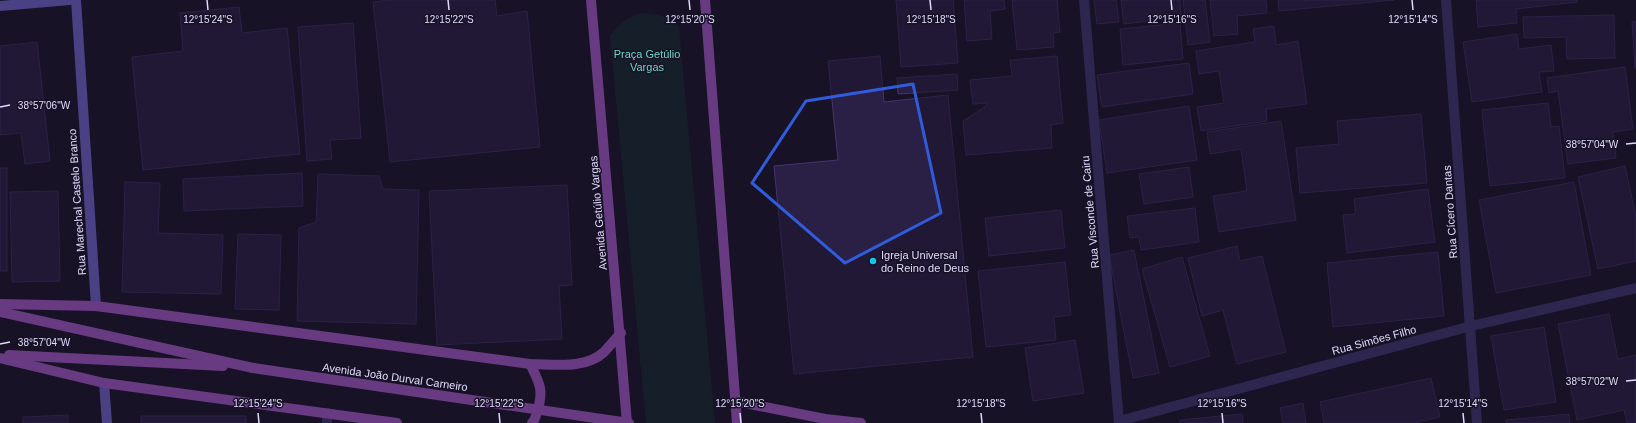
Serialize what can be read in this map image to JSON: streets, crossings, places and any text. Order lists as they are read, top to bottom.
{
  "streets": {
    "main road": ["Avenida Getúlio Vargas", "Avenida João Durval Carneiro"],
    "street": [
      "Rua Marechal Castelo Branco",
      "Rua Visconde de Cairu",
      "Rua Cícero Dantas",
      "Rua Simões Filho"
    ]
  },
  "crossings": [
    ["Rua Visconde de Cairu", "Rua Simões Filho"],
    ["Rua Cícero Dantas", "Rua Simões Filho"],
    ["Avenida Getúlio Vargas", "Avenida João Durval Carneiro"]
  ],
  "parks": ["Praça Getúlio Vargas"],
  "places": ["Igreja Universal do Reino de Deus"],
  "coordinates": [
    "12°15'24\"S",
    "12°15'22\"S",
    "12°15'20\"S",
    "12°15'18\"S",
    "12°15'16\"S",
    "12°15'14\"S",
    "38°57'06\"W",
    "38°57'04\"W",
    "38°57'02\"W"
  ]
}
